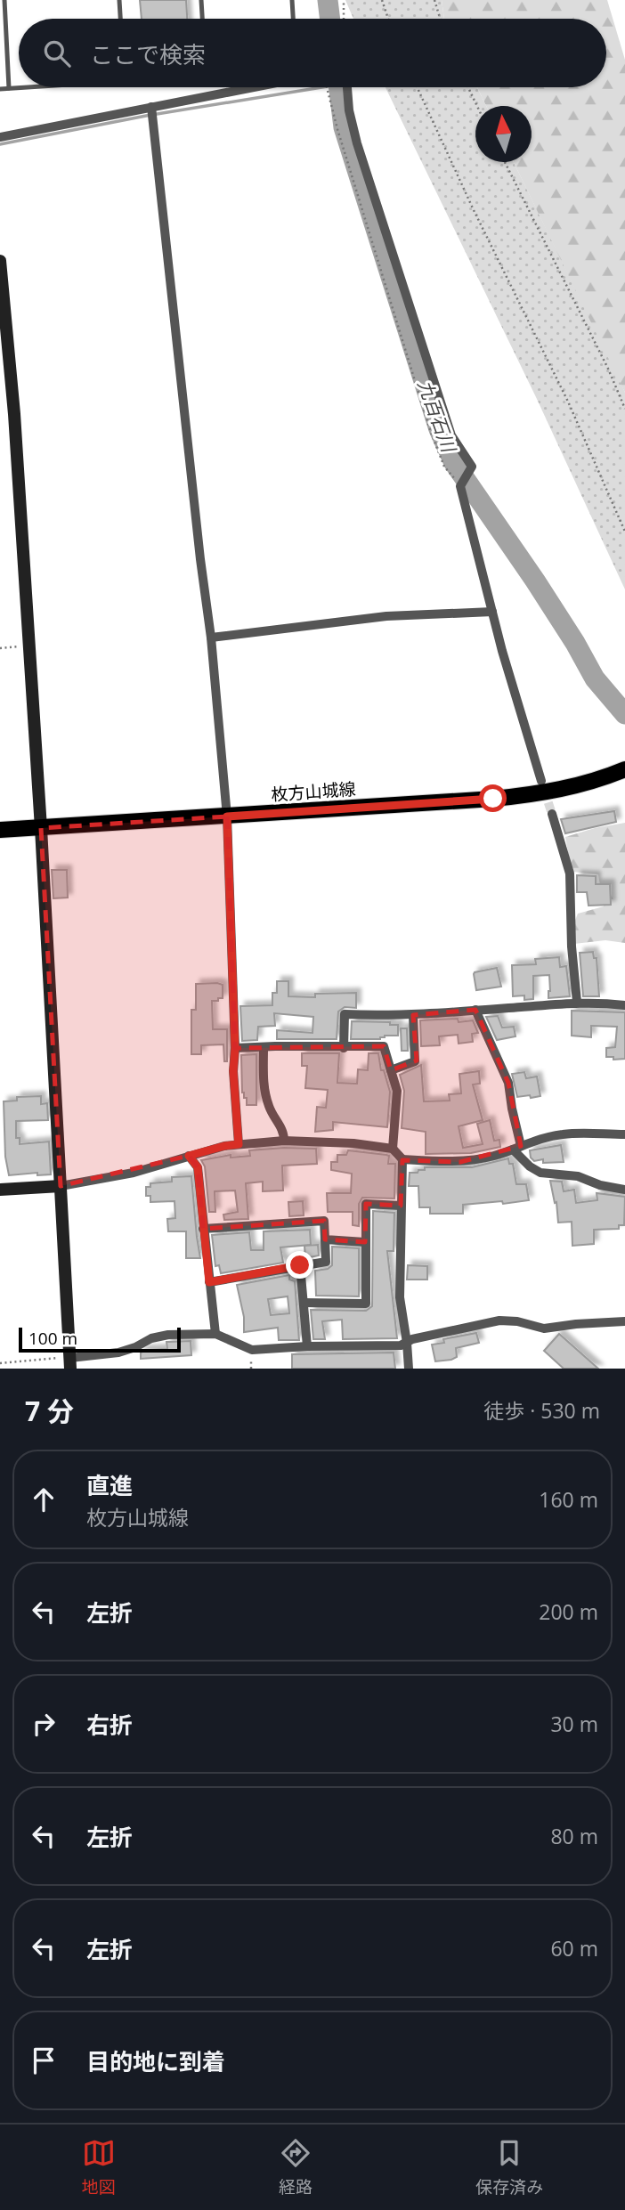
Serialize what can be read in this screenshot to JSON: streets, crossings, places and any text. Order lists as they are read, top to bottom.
{
  "streets": {
    "main road": ["枚方山城線"]
  },
  "water": ["九百石川"],
  "scale_bar": "100 m",
  "north": "top",
  "page": {
    "search": "ここで検索",
    "scale": "100 m",
    "heading": ["7 分", "徒歩 · 530 m"],
    "list": [
      ["直進", "枚方山城線", "160 m"],
      ["左折", "200 m"],
      ["右折", "30 m"],
      ["左折", "80 m"],
      ["左折", "60 m"],
      "目的地に到着"
    ],
    "nav": ["地図", "経路", "保存済み"]
  }
}
